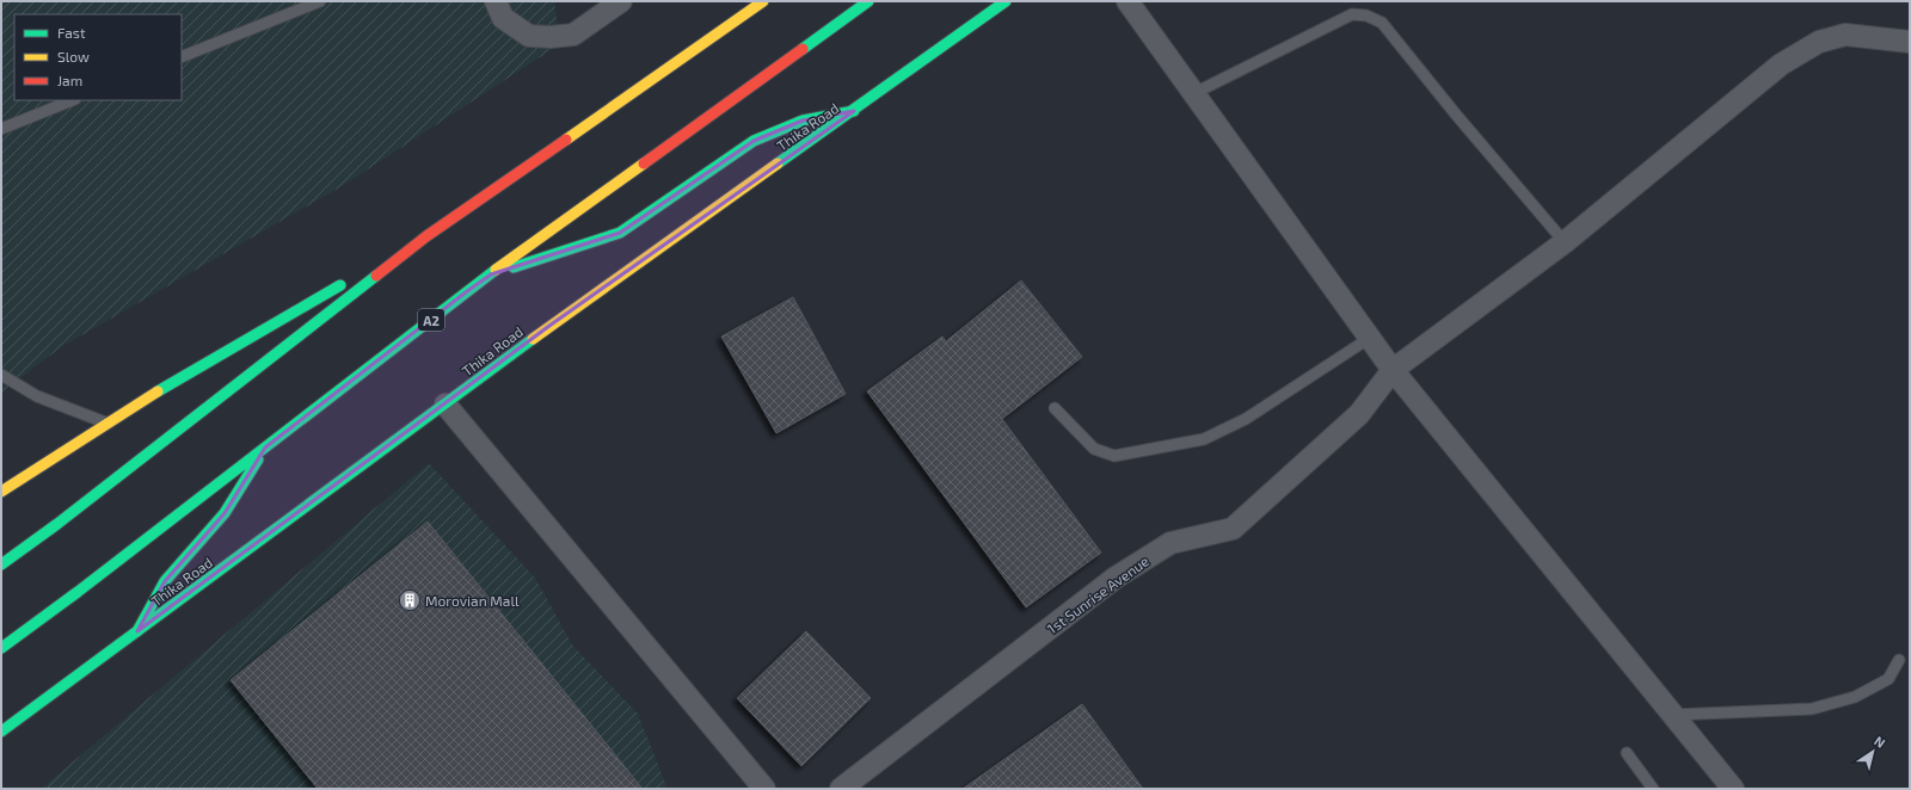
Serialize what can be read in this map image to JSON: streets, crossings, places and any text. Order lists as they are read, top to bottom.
{
  "streets": {
    "main road": ["Thika Road", "A2"],
    "street": ["1st Sunrise Avenue"]
  },
  "places": {
    "building": ["Morovian Mall"]
  },
  "legend": ["Fast", "Slow", "Jam"],
  "north": "top right"
}
